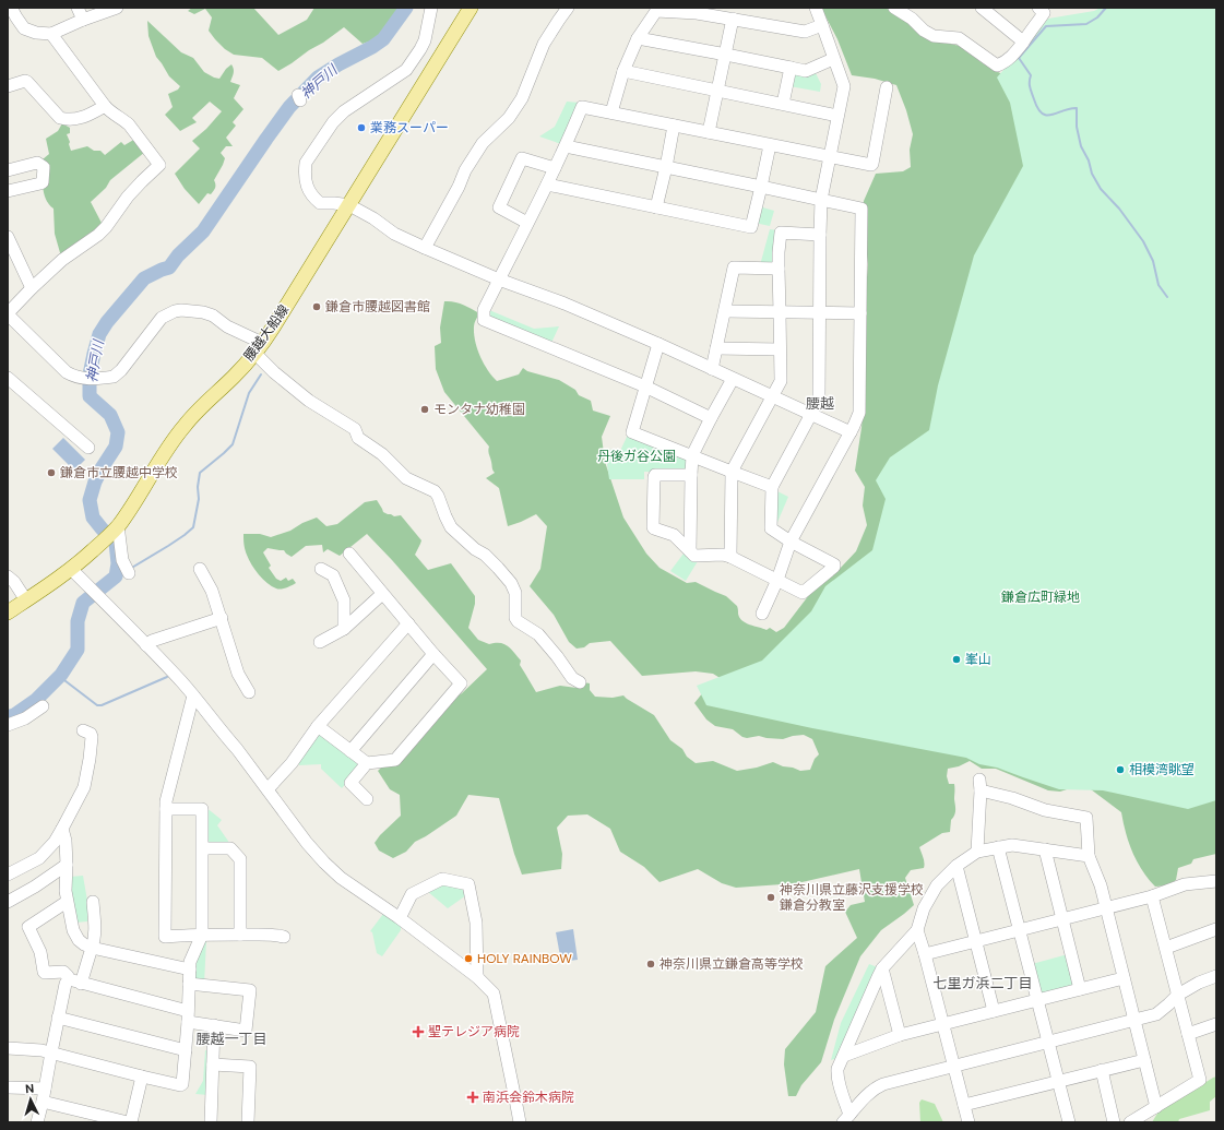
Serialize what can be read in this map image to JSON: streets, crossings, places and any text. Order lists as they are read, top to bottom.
{
  "streets": {
    "main road": ["腰越大船線"]
  },
  "districts": ["腰越", "七里ガ浜二丁目", "腰越一丁目"],
  "water": ["神戸川"],
  "parks": ["丹後ガ谷公園", "鎌倉広町緑地"],
  "places": {
    "other": [
      "業務スーパー",
      "鎌倉市腰越図書館",
      "モンタナ幼稚園",
      "鎌倉市立腰越中学校",
      "峯山",
      "相模湾眺望",
      "神奈川県立藤沢支援学校 鎌倉分教室",
      "HOLY RAINBOW",
      "神奈川県立鎌倉高等学校"
    ],
    "health": ["聖テレジア病院", "南浜会鈴木病院"]
  },
  "north": "top"
}
